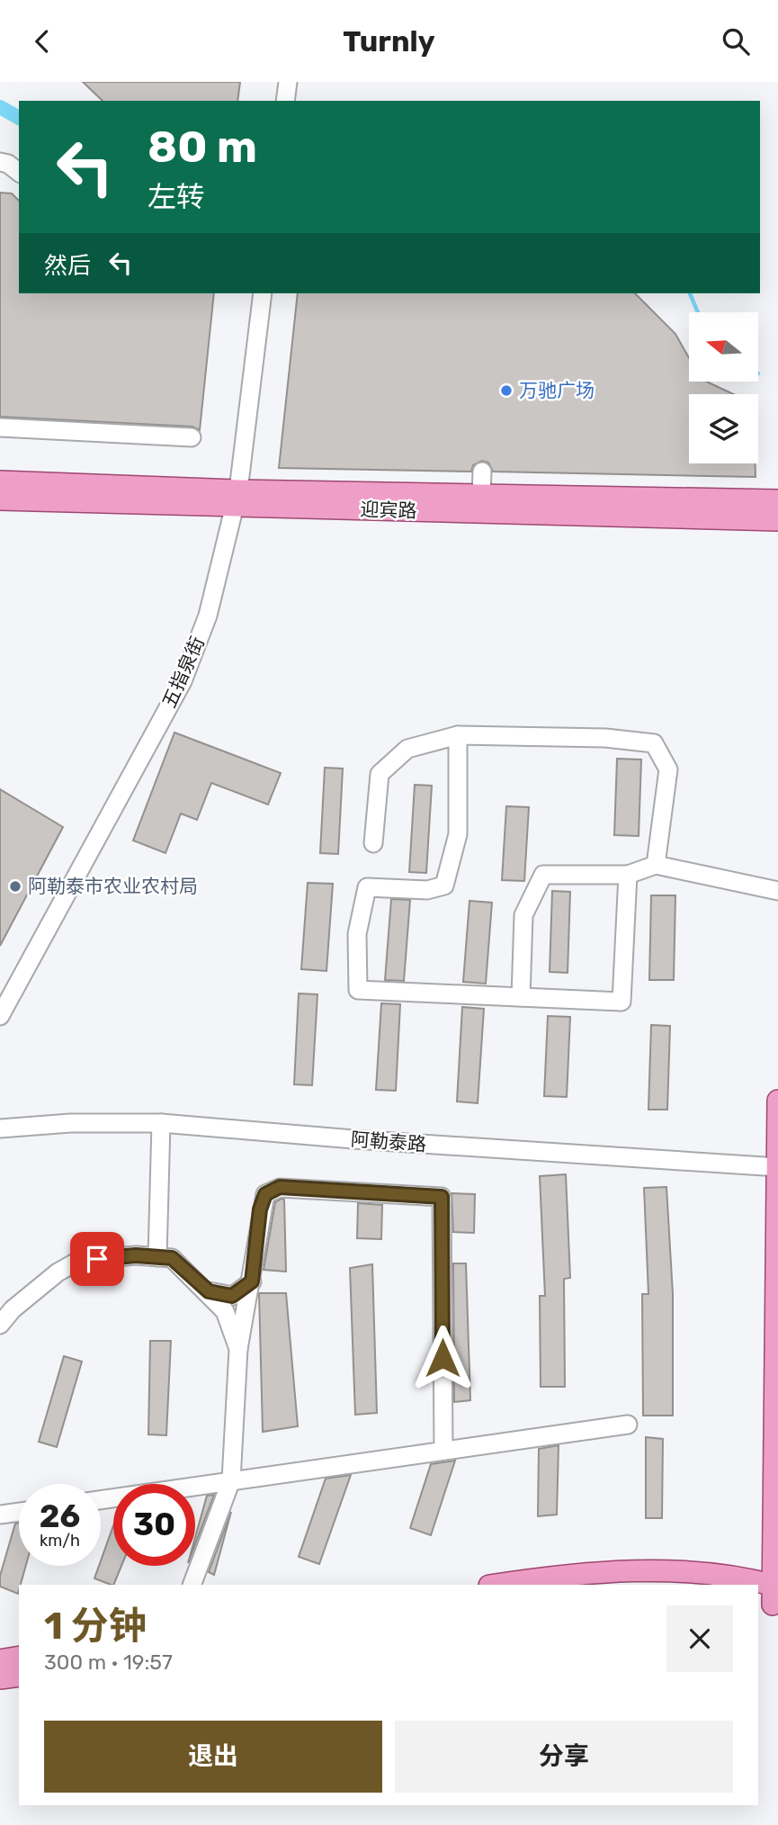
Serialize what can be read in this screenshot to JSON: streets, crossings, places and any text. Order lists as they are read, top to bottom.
{
  "streets": {
    "main road": ["迎宾路"],
    "street": ["五指泉街", "阿勒泰路"]
  },
  "crossings": [
    ["迎宾路", "五指泉街"]
  ],
  "places": ["万驰广场", "阿勒泰市农业农村局"],
  "north": "left",
  "page": {
    "header": "Turnly",
    "turn": ["80 m", "左转"],
    "then": "然后",
    "speed": "26 km/h",
    "limit": "30",
    "heading": ["1 分钟", "300 m · 19:57"],
    "buttons": ["退出", "分享"]
  }
}
